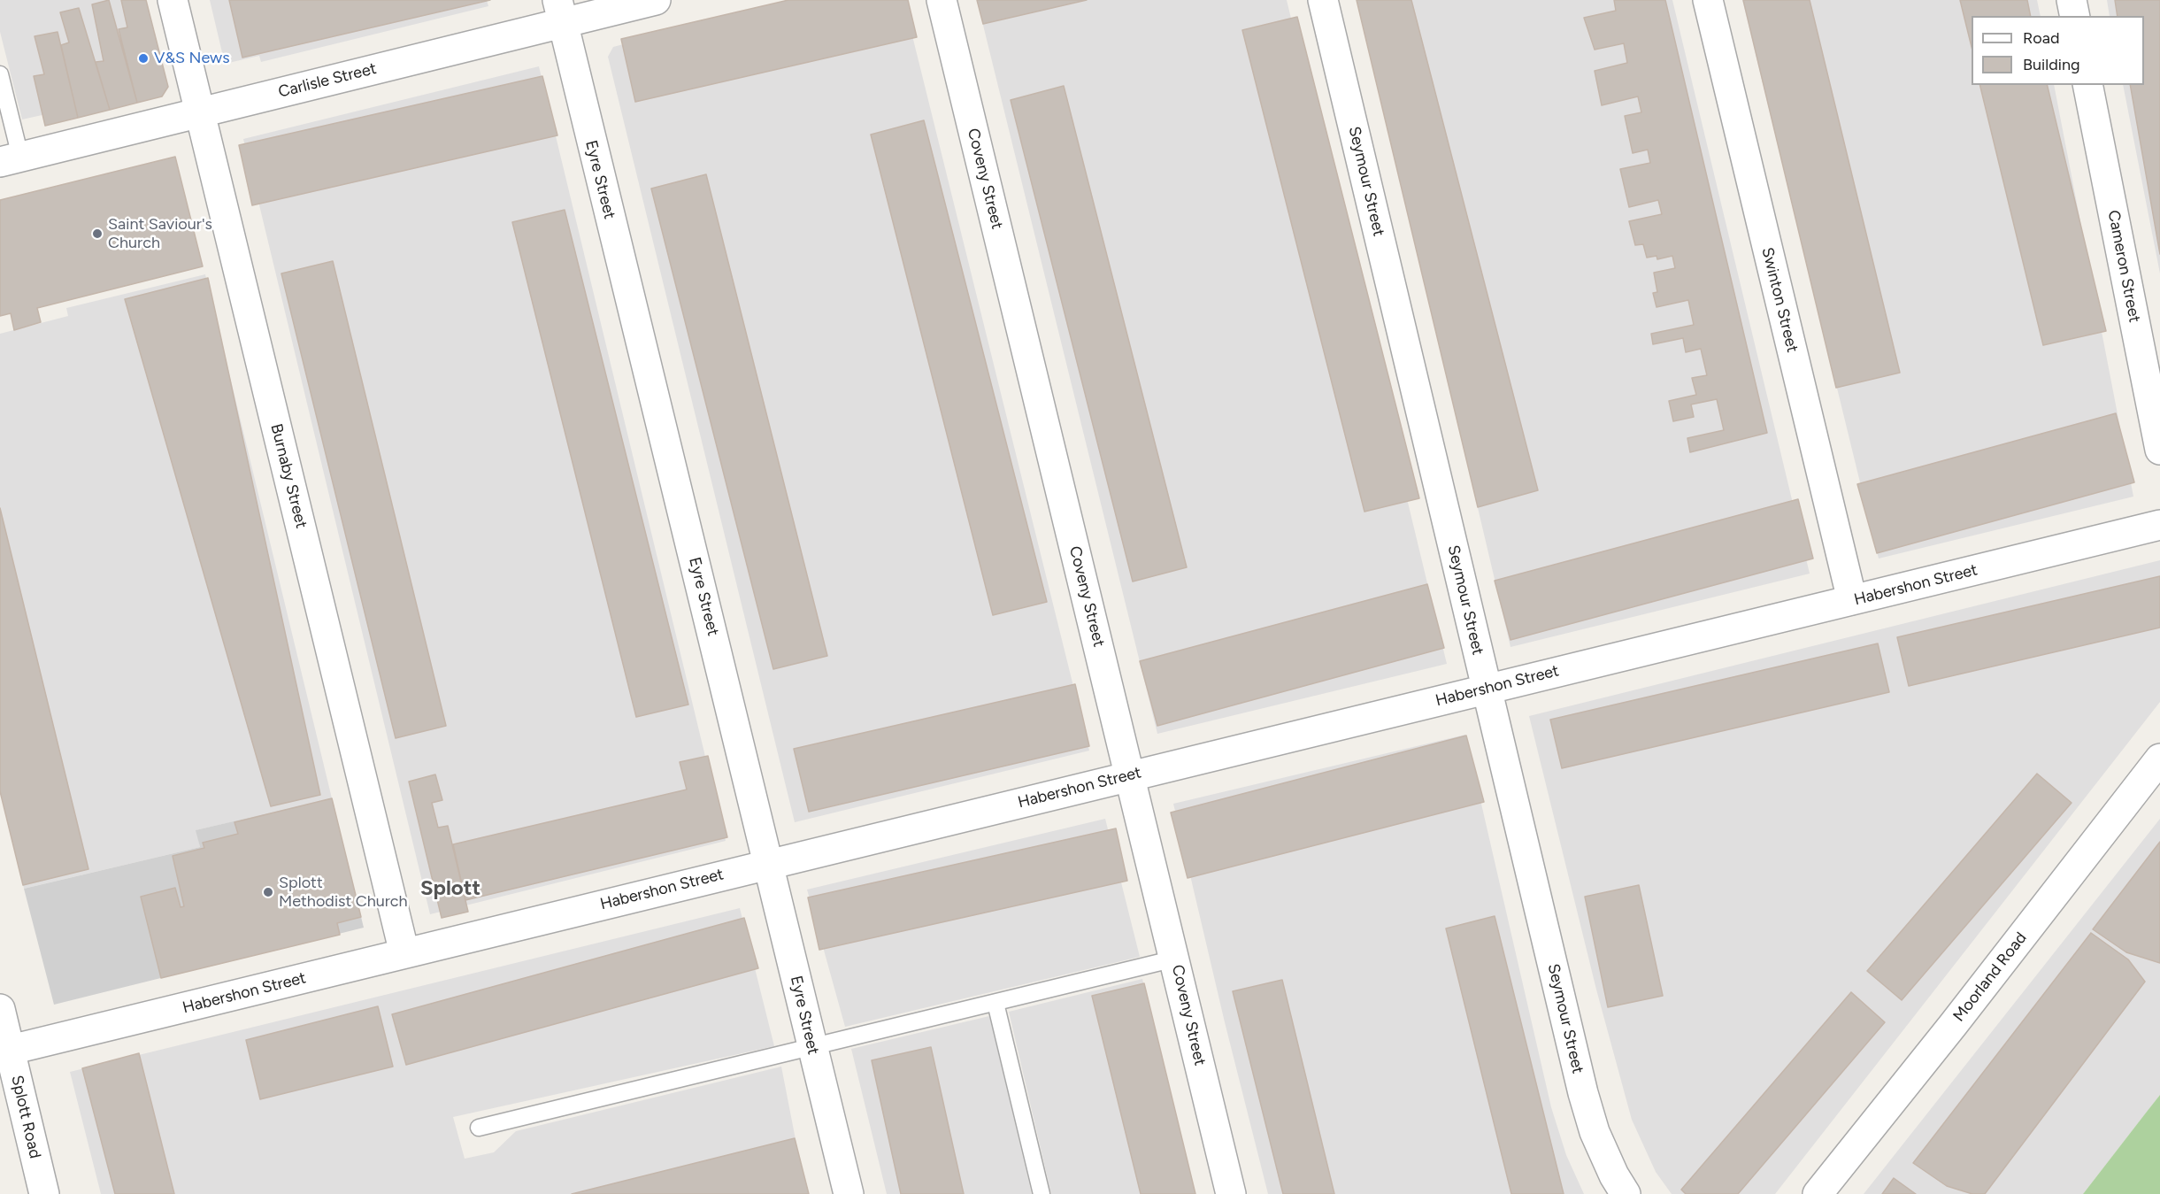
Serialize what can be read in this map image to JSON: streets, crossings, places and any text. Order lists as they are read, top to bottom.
{
  "streets": {
    "street": [
      "Carlisle Street",
      "Coveny Street",
      "Eyre Street",
      "Seymour Street",
      "Cameron Street",
      "Swinton Street",
      "Burnaby Street",
      "Habershon Street",
      "Moorland Road",
      "Splott Road"
    ]
  },
  "crossings": [
    ["Carlisle Street", "Eyre Street"],
    ["Carlisle Street", "Burnaby Street"],
    ["Coveny Street", "Habershon Street"],
    ["Eyre Street", "Habershon Street"],
    ["Seymour Street", "Habershon Street"],
    ["Swinton Street", "Habershon Street"],
    ["Burnaby Street", "Habershon Street"],
    ["Habershon Street", "Splott Road"]
  ],
  "districts": ["Splott"],
  "places": ["V&S News", "Saint Saviour's Church", "Splott Methodist Church"],
  "legend": ["Road", "Building"]
}
